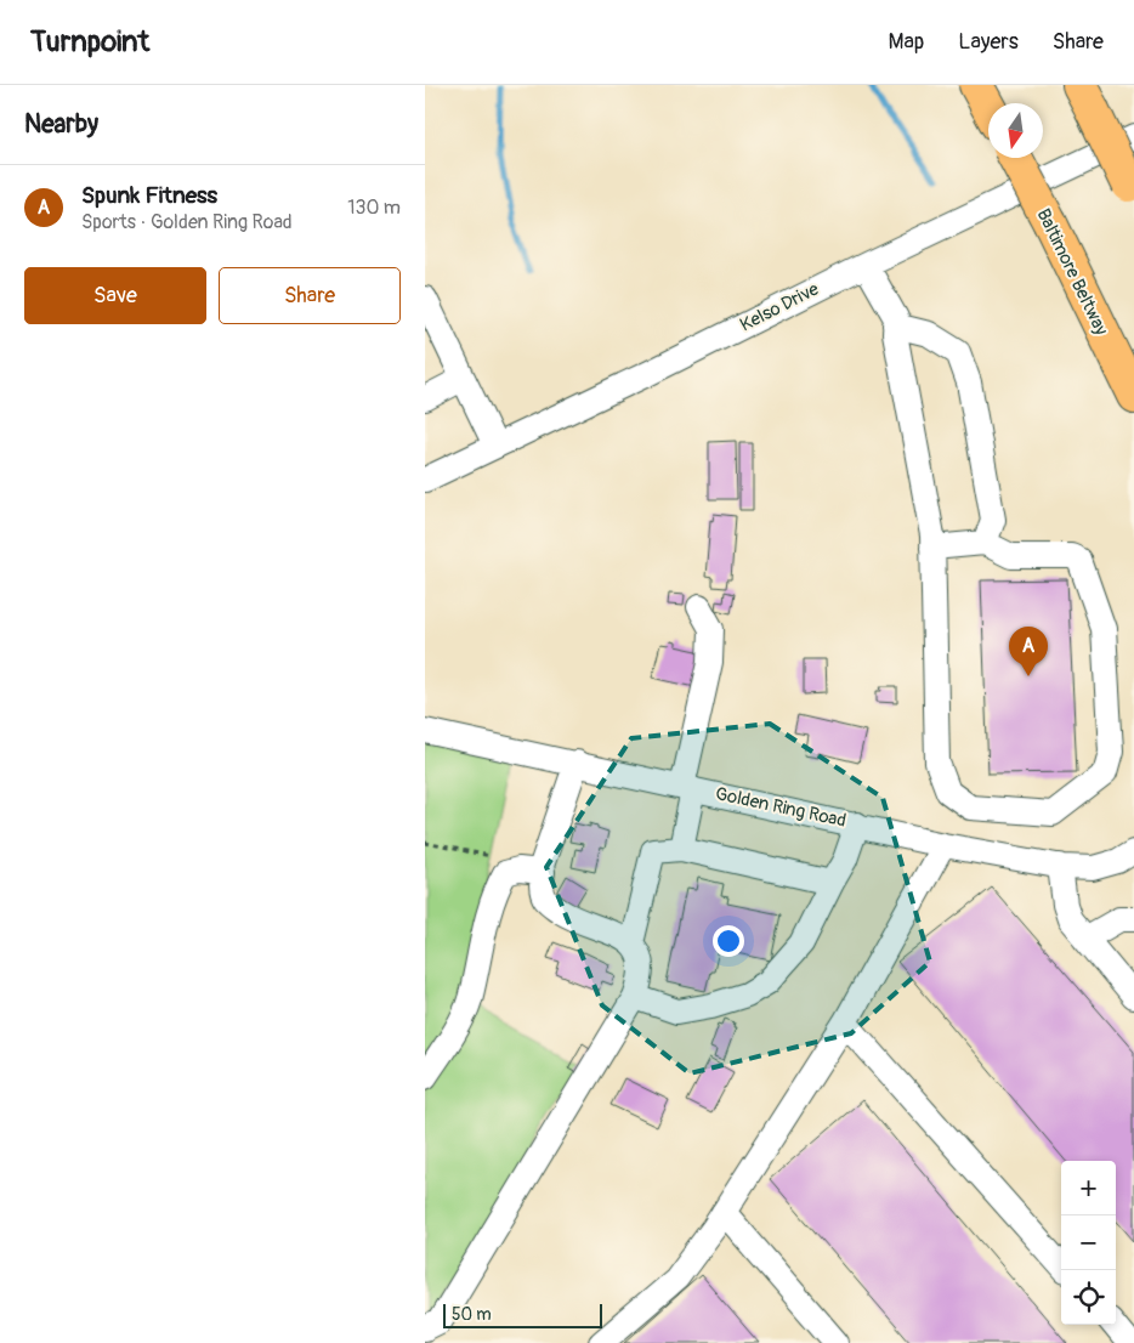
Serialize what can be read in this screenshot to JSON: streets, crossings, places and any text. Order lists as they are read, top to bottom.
{
  "streets": {
    "highway": ["Baltimore Beltway"],
    "street": ["Kelso Drive", "Golden Ring Road"]
  },
  "scale_bar": "50 m",
  "north": "bottom",
  "page": {
    "header": "Turnpoint",
    "nav": ["Map", "Layers", "Share"],
    "heading": "Nearby",
    "list": [
      {
        "mark": "A",
        "name": "Spunk Fitness",
        "note": "Sports · Golden Ring Road",
        "value": "130 m"
      }
    ],
    "buttons": ["Save", "Share"],
    "pins": "A",
    "map_buttons": ["+", "−"],
    "scale": "50 m"
  }
}
